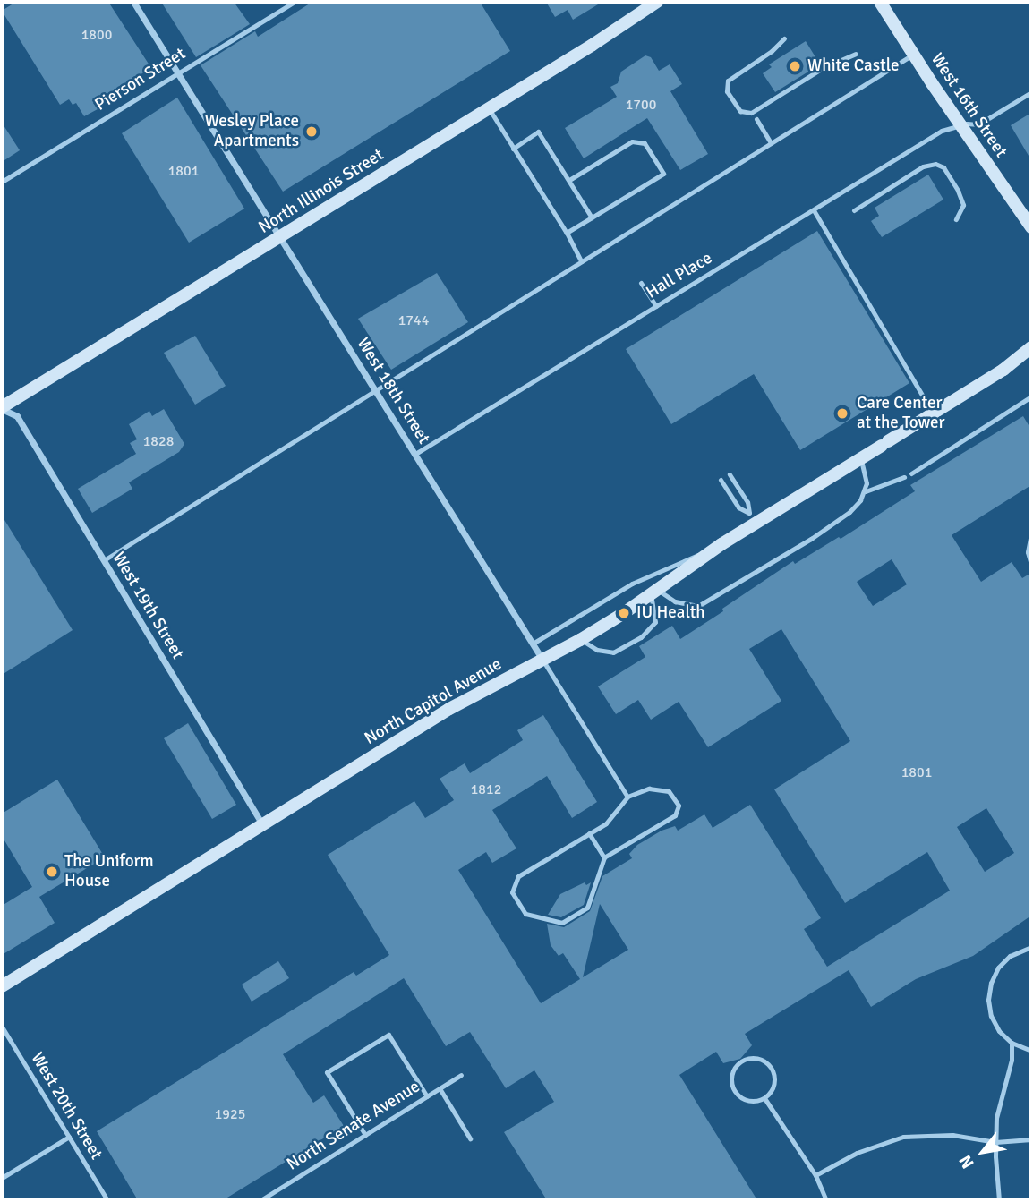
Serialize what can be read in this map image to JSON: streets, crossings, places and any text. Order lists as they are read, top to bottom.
{
  "streets": {
    "main road": ["West 16th Street", "North Illinois Street", "North Capitol Avenue"],
    "street": ["West 18th Street", "West 19th Street"],
    "lane": [
      "Pierson Street",
      "Hall Place",
      "West 20th Street",
      "North Senate Avenue"
    ]
  },
  "crossings": [
    ["Pierson Street", "West 18th Street"],
    ["West 16th Street", "Hall Place"],
    ["North Illinois Street", "West 18th Street"],
    ["North Illinois Street", "West 19th Street"],
    ["Hall Place", "West 18th Street"],
    ["West 18th Street", "North Capitol Avenue"],
    ["West 19th Street", "North Capitol Avenue"]
  ],
  "places": [
    "White Castle",
    "Wesley Place Apartments",
    "Care Center at the Tower",
    "IU Health",
    "The Uniform House"
  ],
  "house_numbers": [
    "1800",
    "1700",
    "1801",
    "1744",
    "1828",
    "1801",
    "1812",
    "1925"
  ],
  "north": "bottom left"
}
